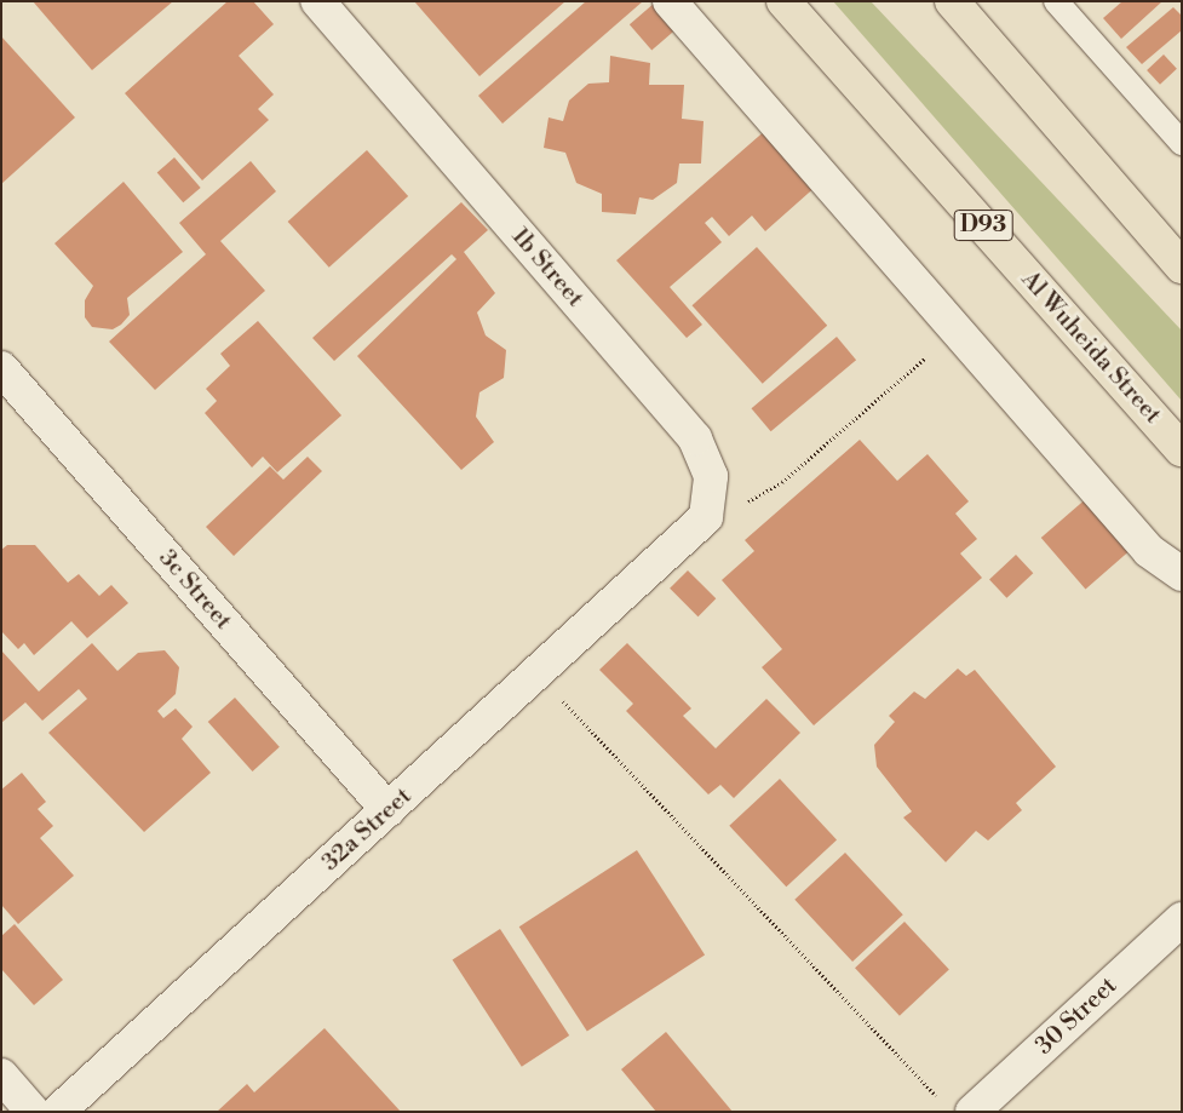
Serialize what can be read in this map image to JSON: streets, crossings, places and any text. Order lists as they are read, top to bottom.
{
  "streets": {
    "main road": ["D93", "Al Wuheida Street"],
    "street": [
      "1b Street",
      "3c Street",
      "32a Street",
      "30 Street"
    ]
  },
  "crossings": [
    ["1b Street", "32a Street"],
    ["3c Street", "32a Street"]
  ]
}
